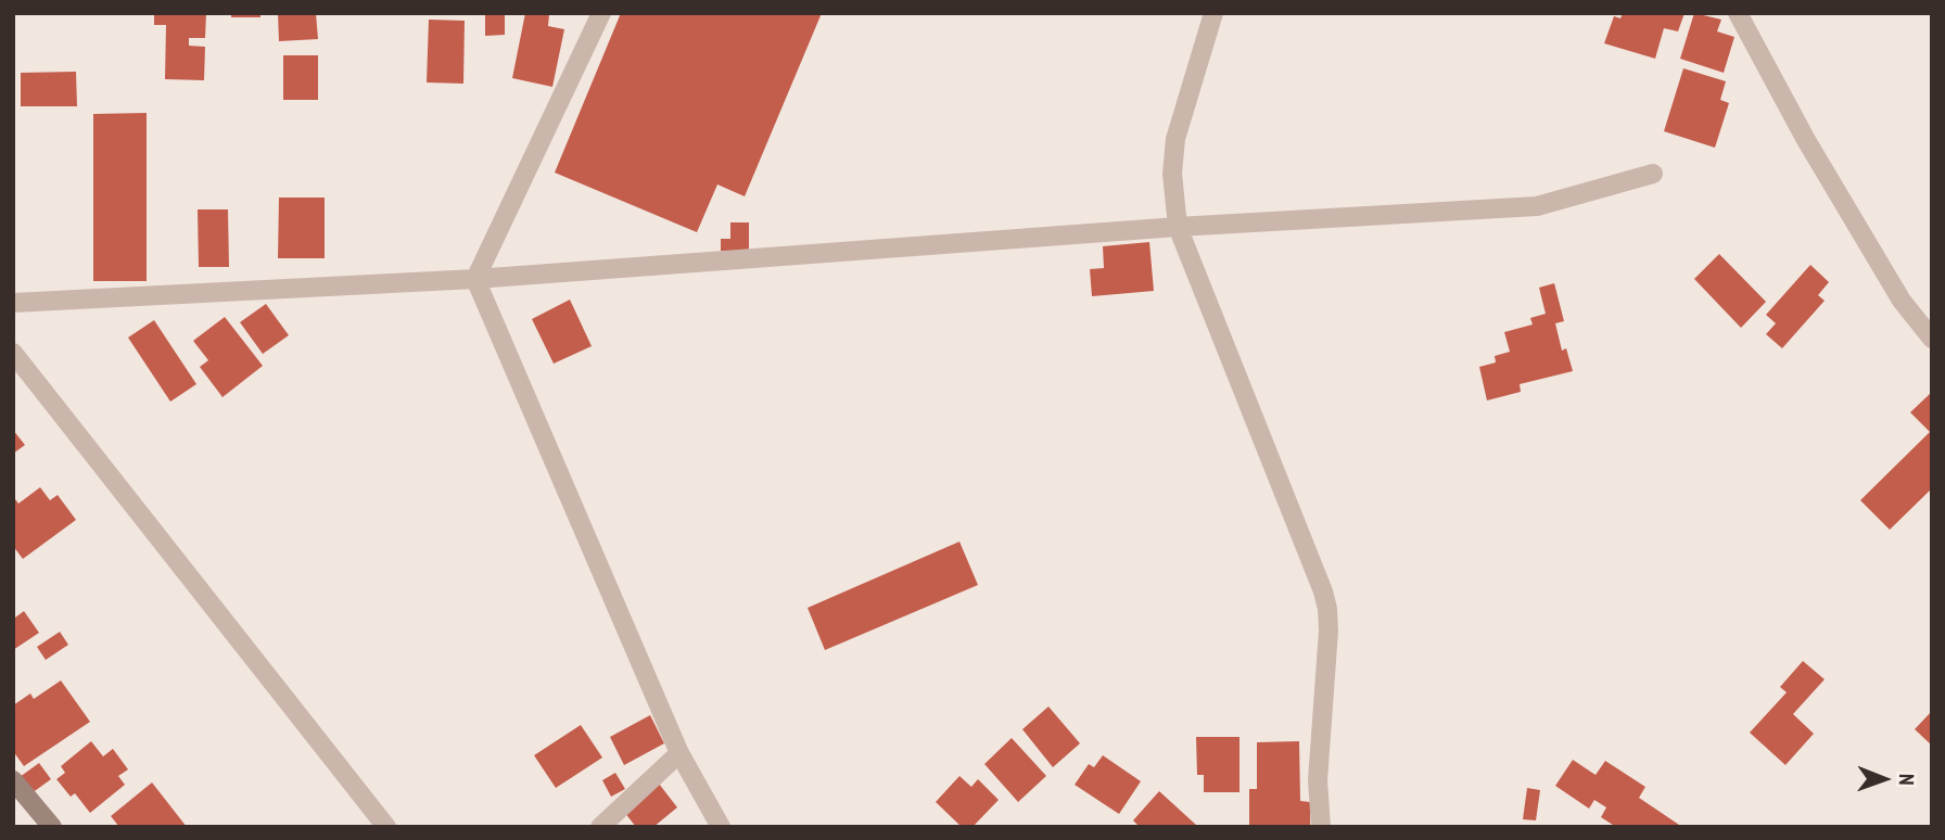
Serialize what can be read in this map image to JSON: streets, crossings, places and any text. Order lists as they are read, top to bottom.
{
  "north": "right"
}
